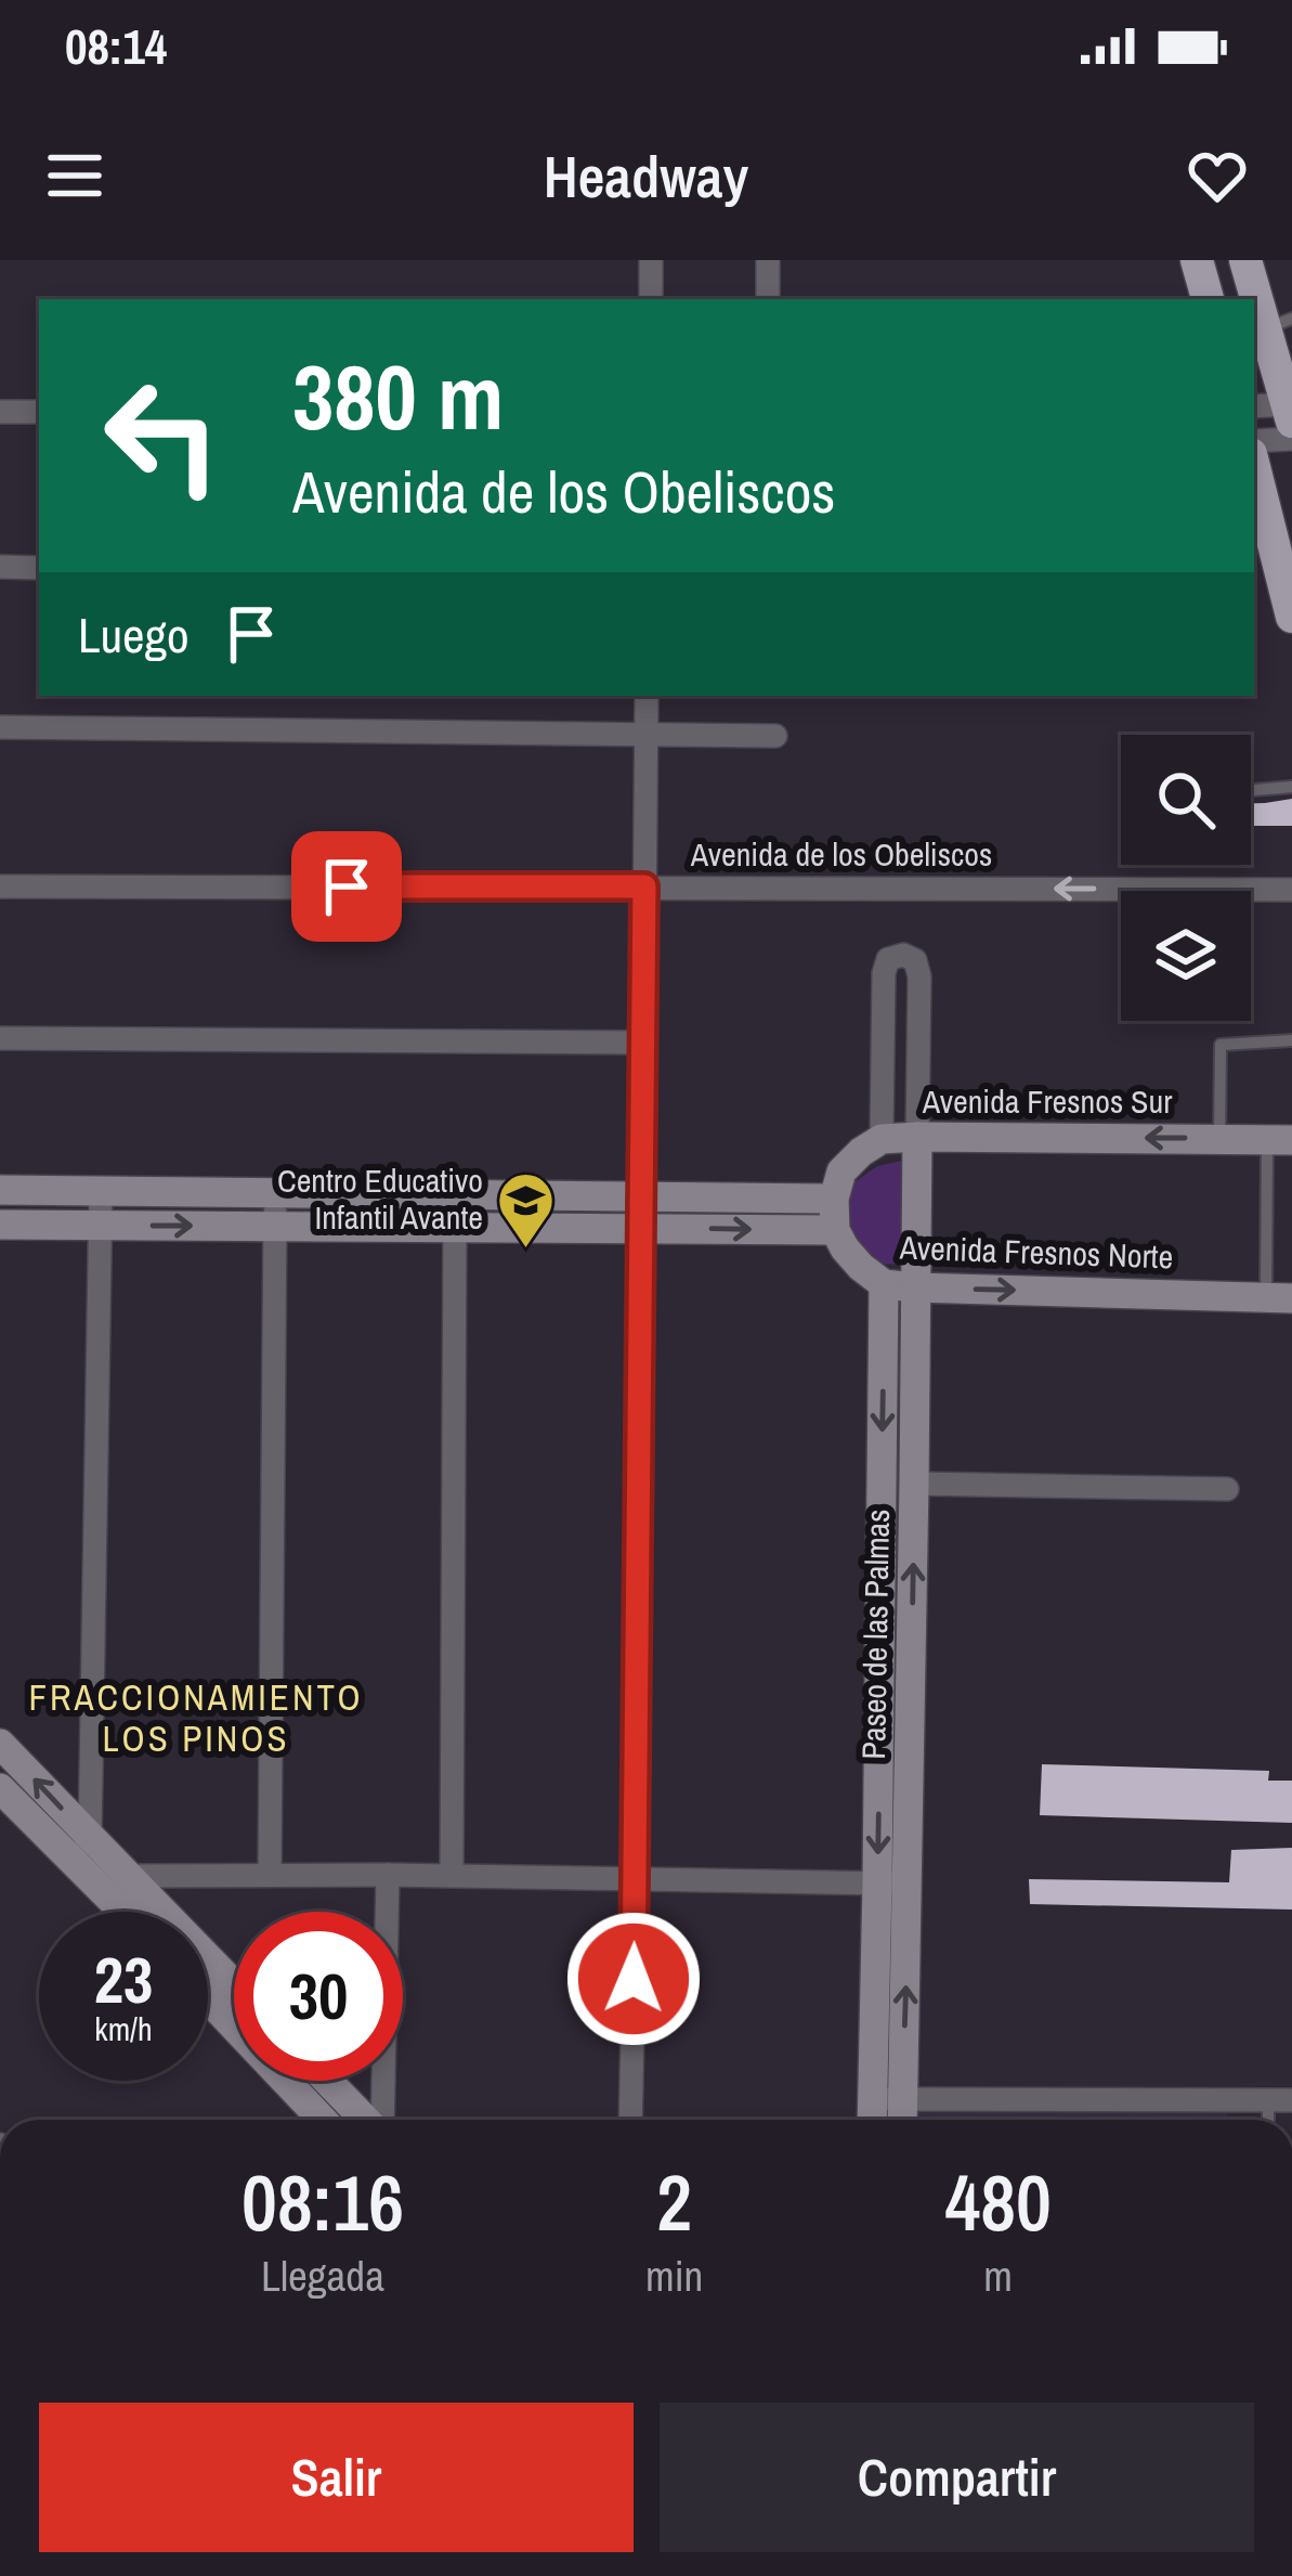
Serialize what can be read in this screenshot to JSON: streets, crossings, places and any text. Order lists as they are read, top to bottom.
{
  "streets": {
    "street": [
      "Avenida de los Obeliscos",
      "Avenida Fresnos Sur",
      "Avenida Fresnos Norte",
      "Paseo de las Palmas"
    ]
  },
  "crossings": [
    ["Avenida Fresnos Sur", "Paseo de las Palmas"],
    ["Avenida Fresnos Norte", "Paseo de las Palmas"]
  ],
  "one_way": ["Avenida de los Obeliscos", "Avenida Fresnos Sur"],
  "districts": ["FRACCIONAMIENTO LOS PINOS"],
  "places": {
    "school or university": ["Centro Educativo Infantil Avante"]
  },
  "page": {
    "status": "08:14",
    "header": "Headway",
    "turn": ["380 m", "Avenida de los Obeliscos"],
    "then": "Luego",
    "speed": "23 km/h",
    "limit": "30",
    "eta": [
      "08:16",
      "Llegada",
      "2",
      "min",
      "480",
      "m"
    ],
    "buttons": ["Salir", "Compartir"]
  }
}
